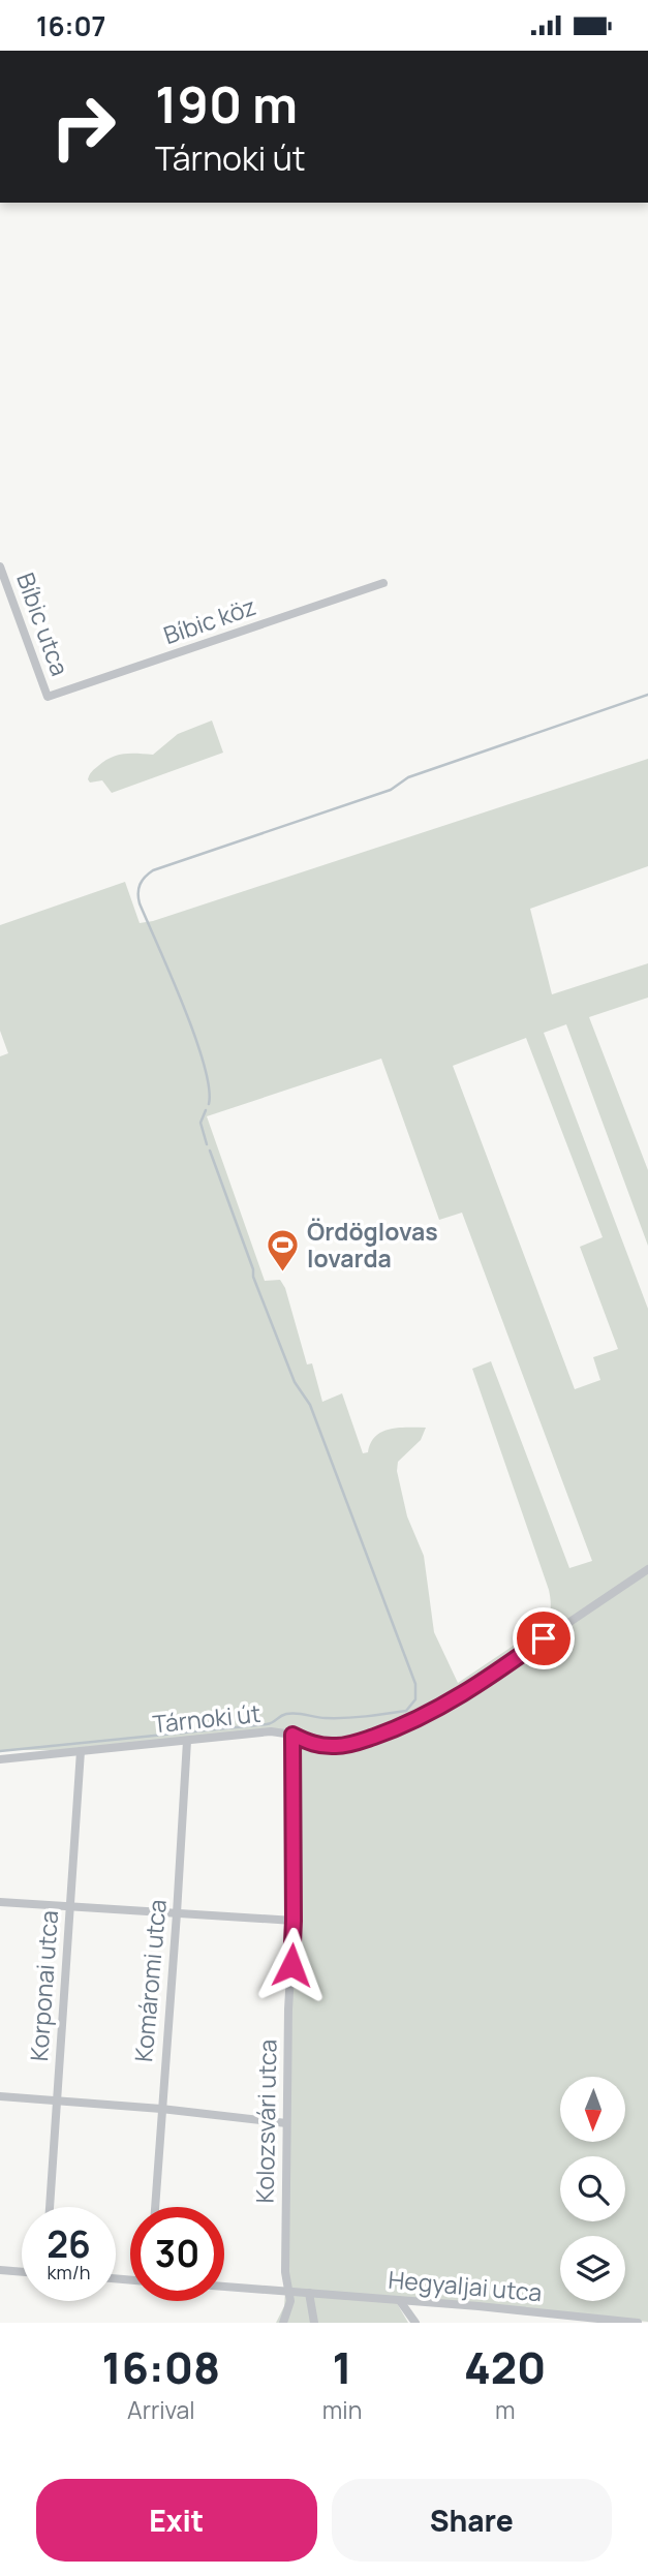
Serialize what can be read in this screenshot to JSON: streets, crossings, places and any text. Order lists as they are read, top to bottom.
{
  "streets": {
    "street": [
      "Bíbic köz",
      "Bíbic utca",
      "Tárnoki út",
      "Komáromi utca",
      "Korponai utca",
      "Kolozsvári utca",
      "Hegyaljai utca"
    ]
  },
  "crossings": [
    ["Bíbic köz", "Bíbic utca"],
    ["Tárnoki út", "Komáromi utca"],
    ["Tárnoki út", "Korponai utca"],
    ["Tárnoki út", "Kolozsvári utca"],
    ["Kolozsvári utca", "Hegyaljai utca"]
  ],
  "places": {
    "sports": ["Ördöglovas lovarda"]
  },
  "north": "bottom",
  "page": {
    "status": "16:07",
    "turn": ["190 m", "Tárnoki út"],
    "speed": "26 km/h",
    "limit": "30",
    "eta": [
      "16:08",
      "Arrival",
      "1",
      "min",
      "420",
      "m"
    ],
    "buttons": ["Exit", "Share"]
  }
}
